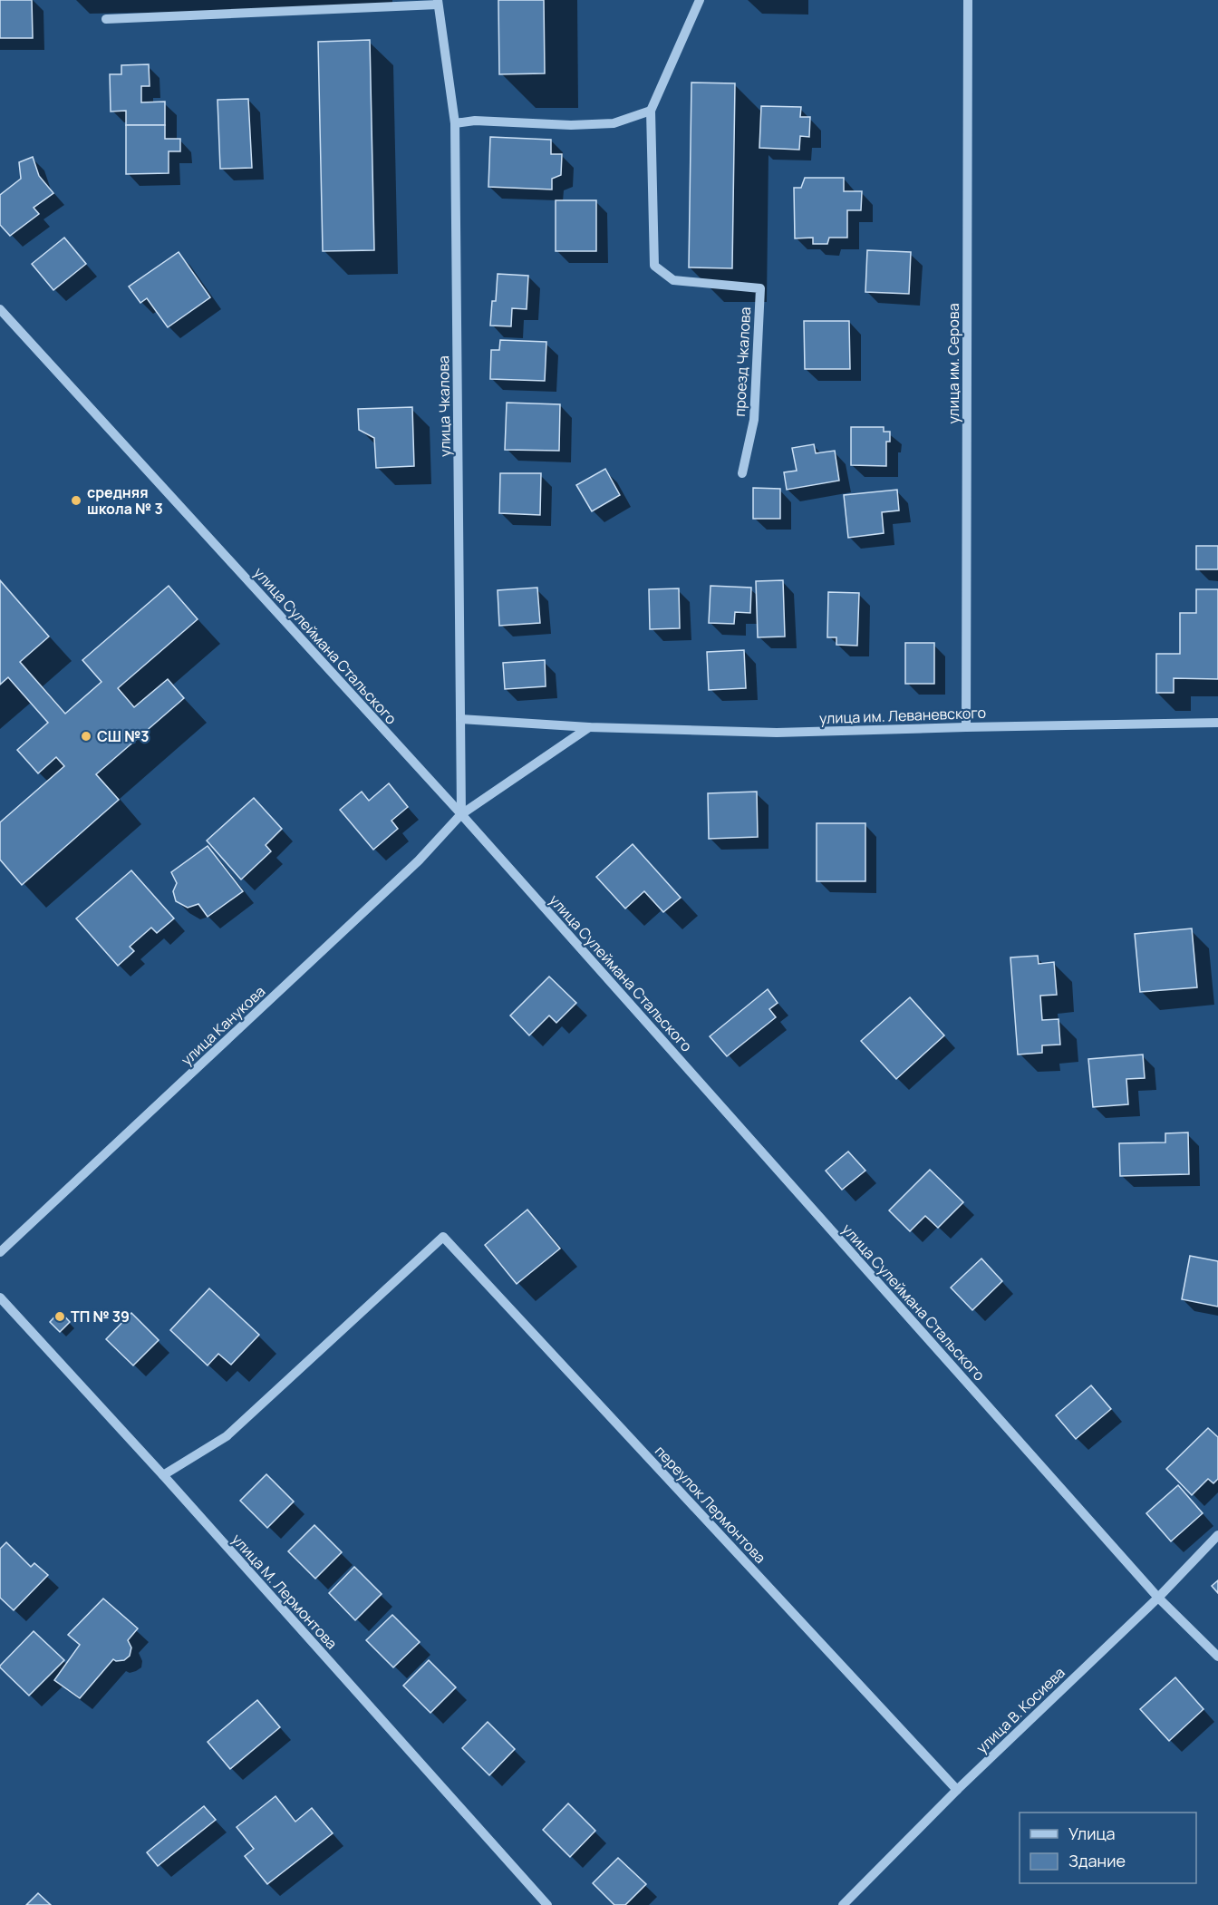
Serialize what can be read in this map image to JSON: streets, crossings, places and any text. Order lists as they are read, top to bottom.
{
  "streets": {
    "street": [
      "проезд Чкалова",
      "улица им. Серова",
      "улица Чкалова",
      "улица Сулеймана Стальского",
      "улица им. Леваневского",
      "улица Канукова",
      "переулок Лермонтова",
      "улица М. Лермонтова",
      "улица В. Косиева"
    ]
  },
  "crossings": [
    ["улица им. Серова", "улица им. Леваневского"],
    ["улица Чкалова", "улица Сулеймана Стальского"],
    ["улица Чкалова", "улица им. Леваневского"],
    ["улица Чкалова", "улица Канукова"],
    ["улица Сулеймана Стальского", "улица Канукова"],
    ["улица Сулеймана Стальского", "улица В. Косиева"],
    ["переулок Лермонтова", "улица М. Лермонтова"],
    ["переулок Лермонтова", "улица В. Косиева"]
  ],
  "places": ["средняя школа № 3", "СШ №3", "ТП № 39"],
  "legend": ["Улица", "Здание"]
}
